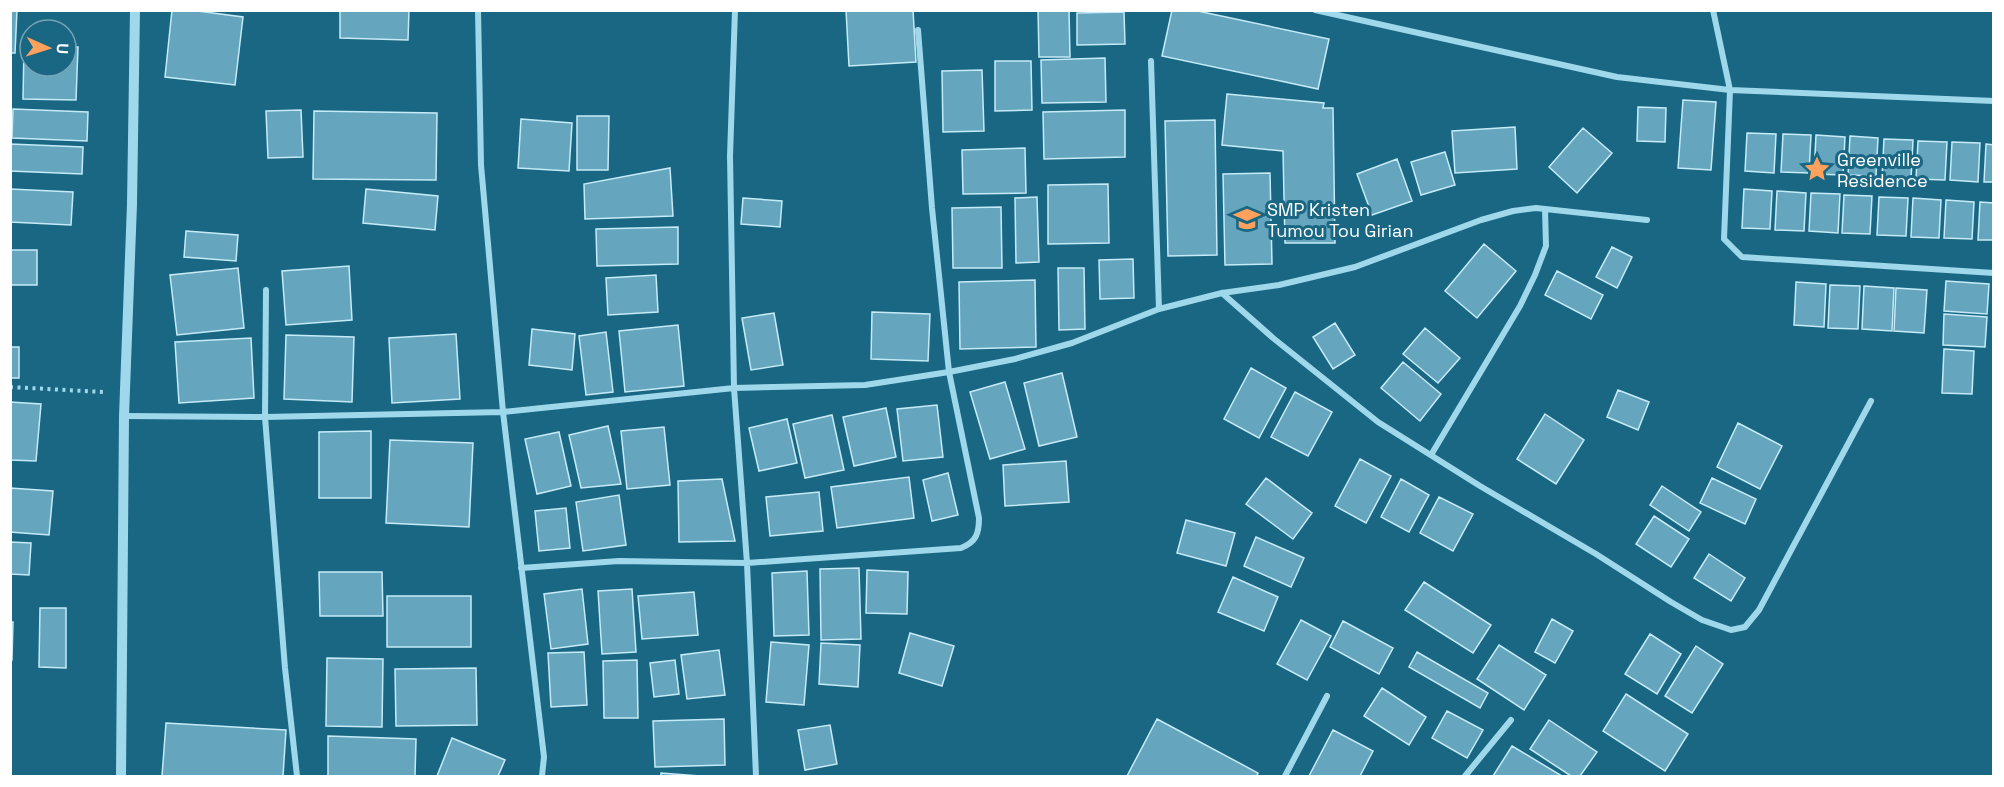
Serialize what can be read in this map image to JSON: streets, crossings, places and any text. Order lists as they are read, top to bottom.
{
  "places": {
    "place": ["Greenville Residence"],
    "school or university": ["SMP Kristen Tumou Tou Girian"]
  },
  "north": "right"
}
